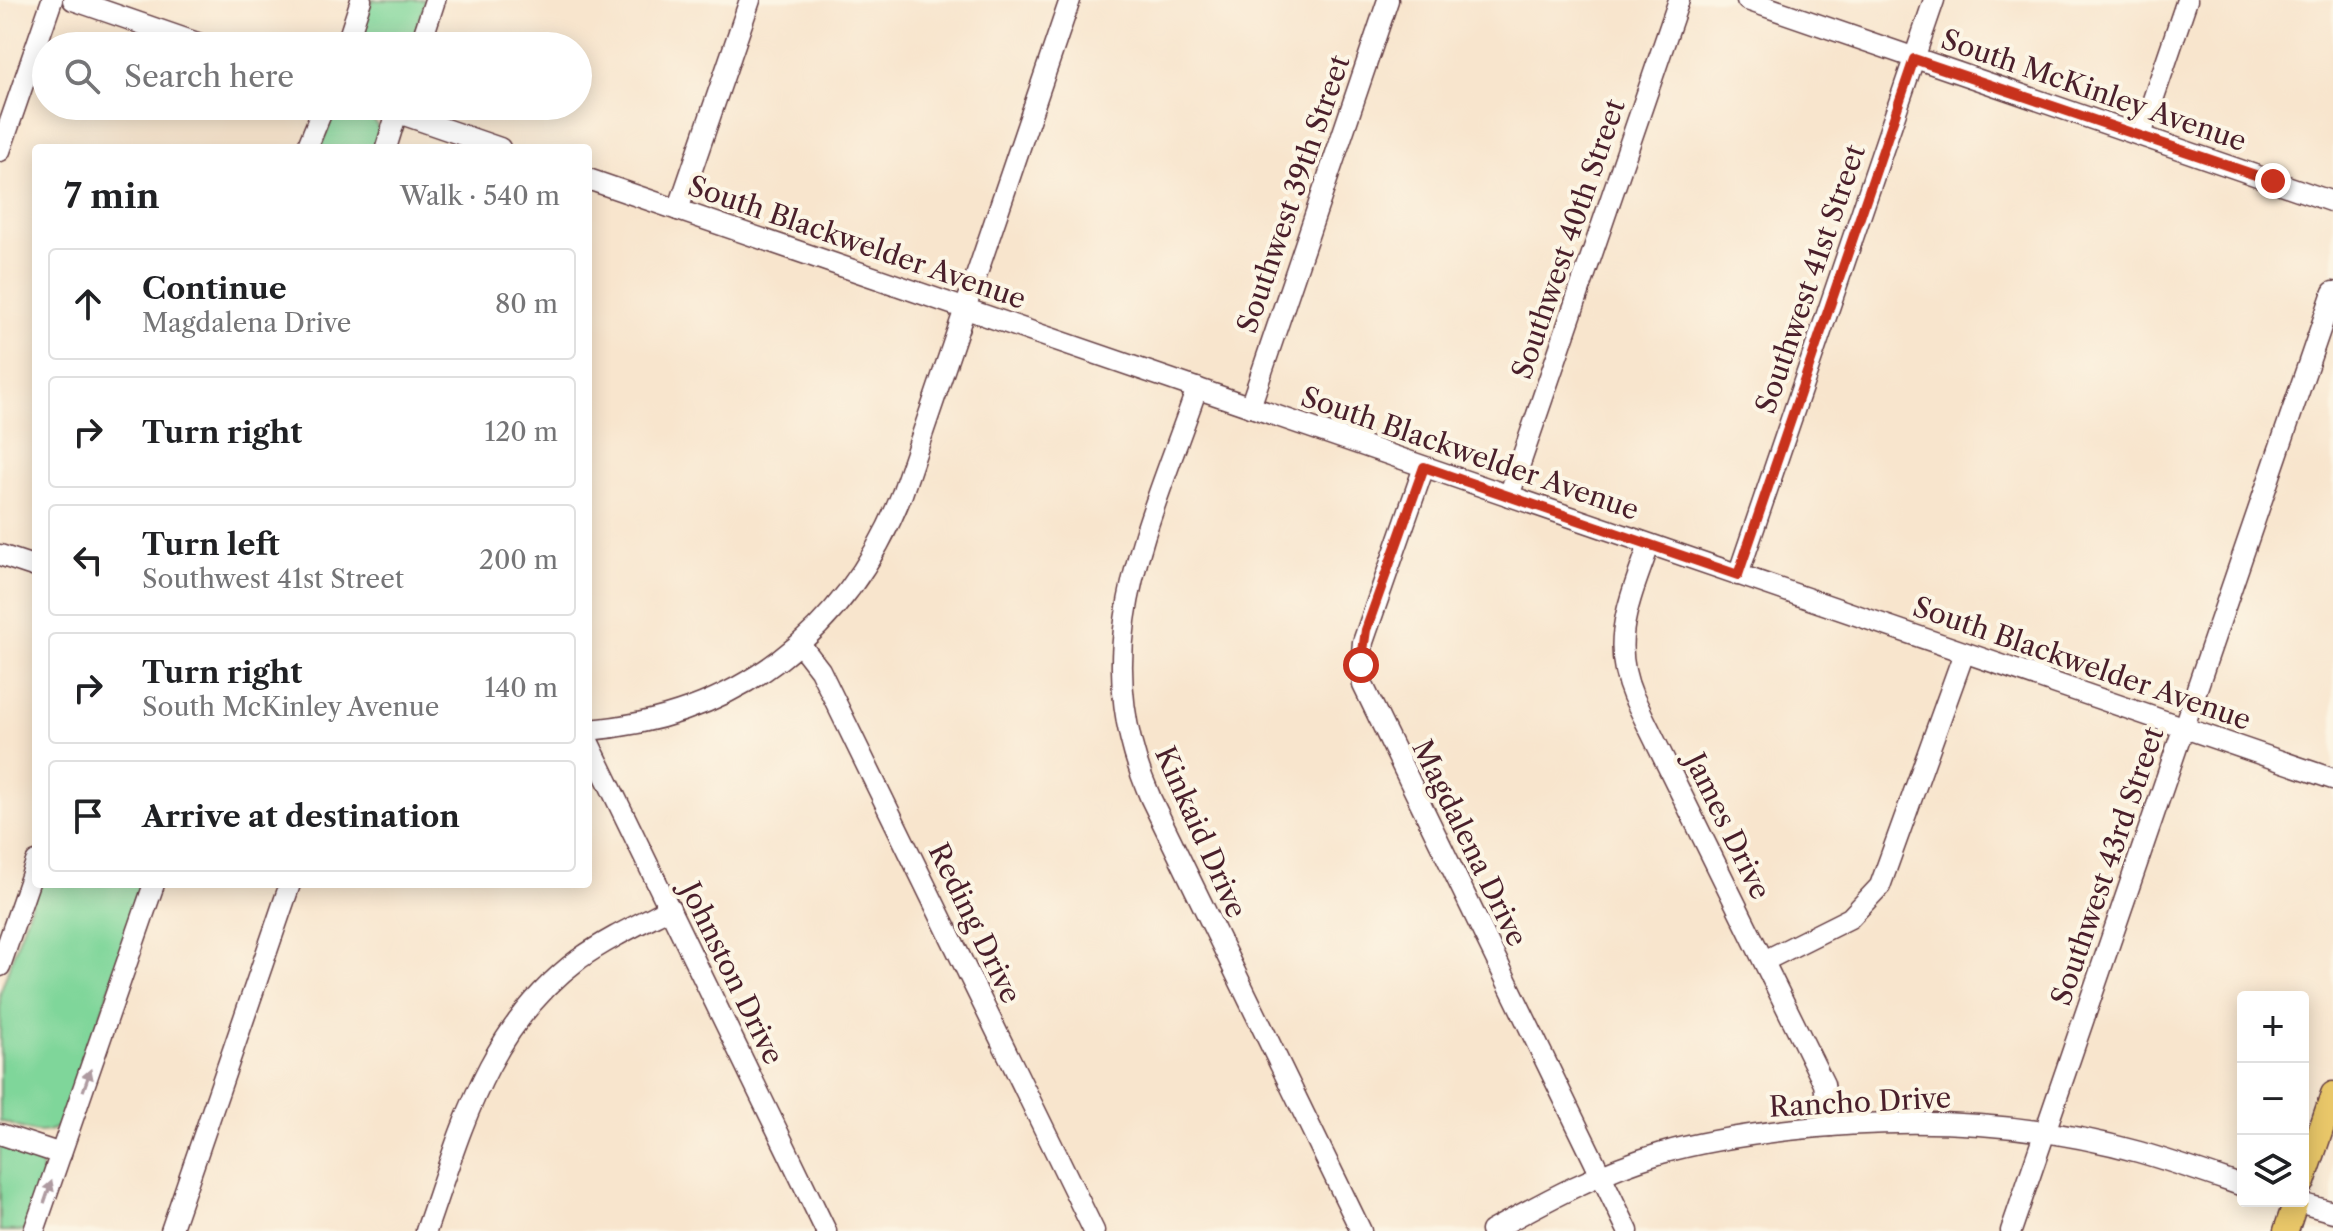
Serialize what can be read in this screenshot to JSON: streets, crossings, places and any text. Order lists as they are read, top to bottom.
{
  "streets": {
    "street": [
      "South McKinley Avenue",
      "Southwest 39th Street",
      "Southwest 40th Street",
      "South Blackwelder Avenue",
      "Southwest 41st Street",
      "James Drive",
      "Kinkaid Drive",
      "Magdalena Drive",
      "Southwest 43rd Street",
      "Reding Drive",
      "Johnston Drive",
      "Rancho Drive"
    ]
  },
  "crossings": [
    ["South McKinley Avenue", "Southwest 41st Street"],
    ["Southwest 39th Street", "South Blackwelder Avenue"],
    ["Southwest 40th Street", "South Blackwelder Avenue"],
    ["South Blackwelder Avenue", "Southwest 41st Street"],
    ["South Blackwelder Avenue", "James Drive"],
    ["South Blackwelder Avenue", "Kinkaid Drive"],
    ["South Blackwelder Avenue", "Magdalena Drive"],
    ["South Blackwelder Avenue", "Southwest 43rd Street"],
    ["James Drive", "Rancho Drive"],
    ["Magdalena Drive", "Rancho Drive"],
    ["Southwest 43rd Street", "Rancho Drive"]
  ],
  "page": {
    "search": "Search here",
    "heading": ["7 min", "Walk · 540 m"],
    "list": [
      ["Continue", "Magdalena Drive", "80 m"],
      ["Turn right", "120 m"],
      ["Turn left", "Southwest 41st Street", "200 m"],
      ["Turn right", "South McKinley Avenue", "140 m"],
      "Arrive at destination"
    ],
    "map_buttons": ["+", "−"]
  }
}
